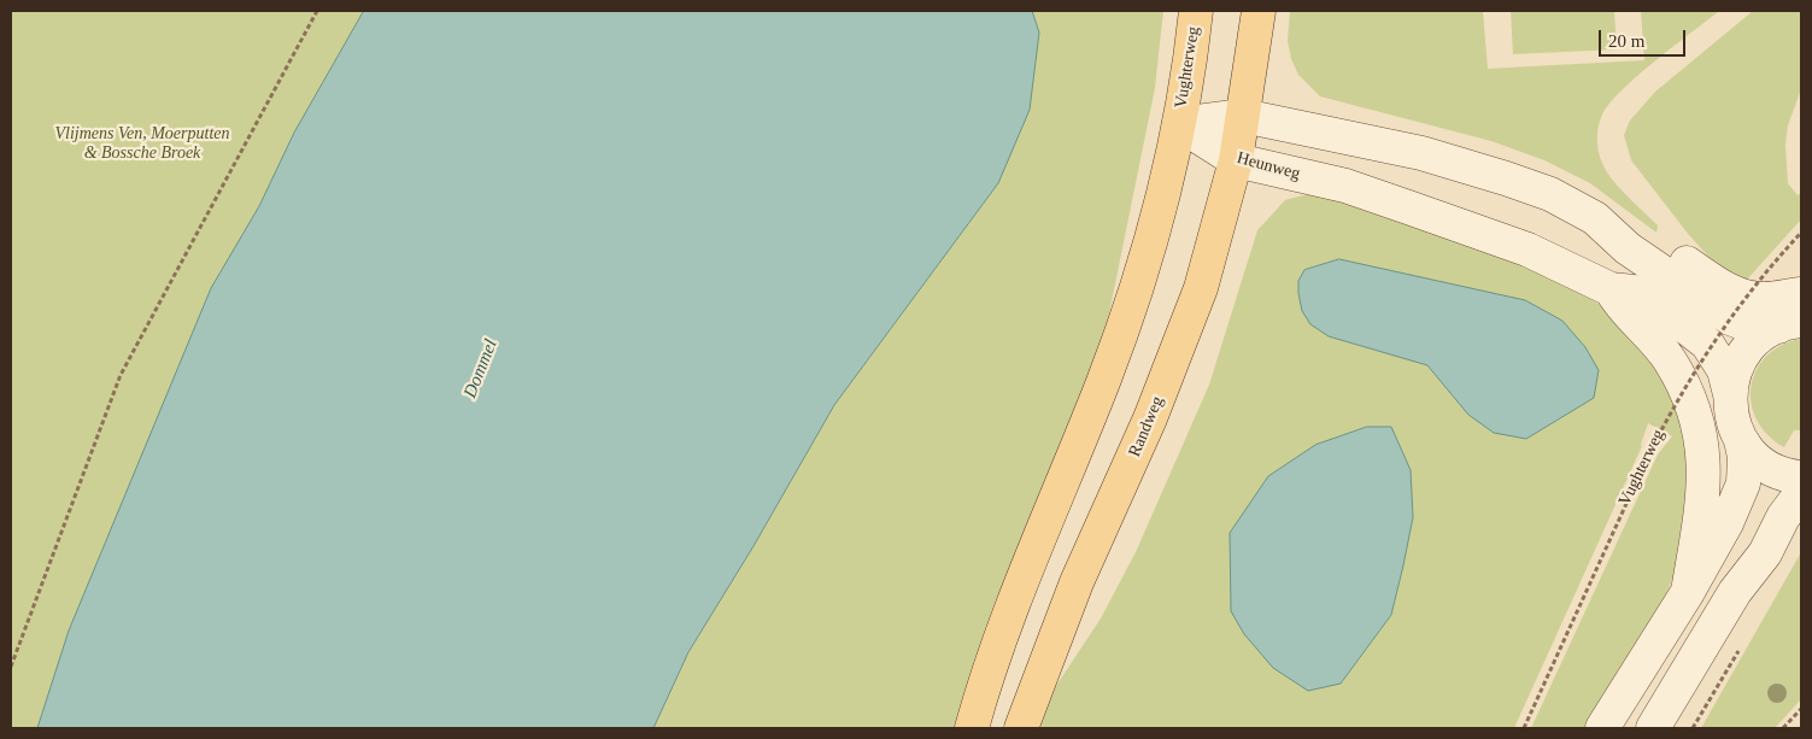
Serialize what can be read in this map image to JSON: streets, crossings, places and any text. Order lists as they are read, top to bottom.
{
  "streets": {
    "main road": ["Vughterweg", "Heunweg", "Randweg"]
  },
  "crossings": [
    ["Vughterweg", "Heunweg"],
    ["Heunweg", "Randweg"]
  ],
  "water": ["Dommel"],
  "parks": ["Vlijmens Ven, Moerputten & Bossche Broek"],
  "scale_bar": "20 m"
}
